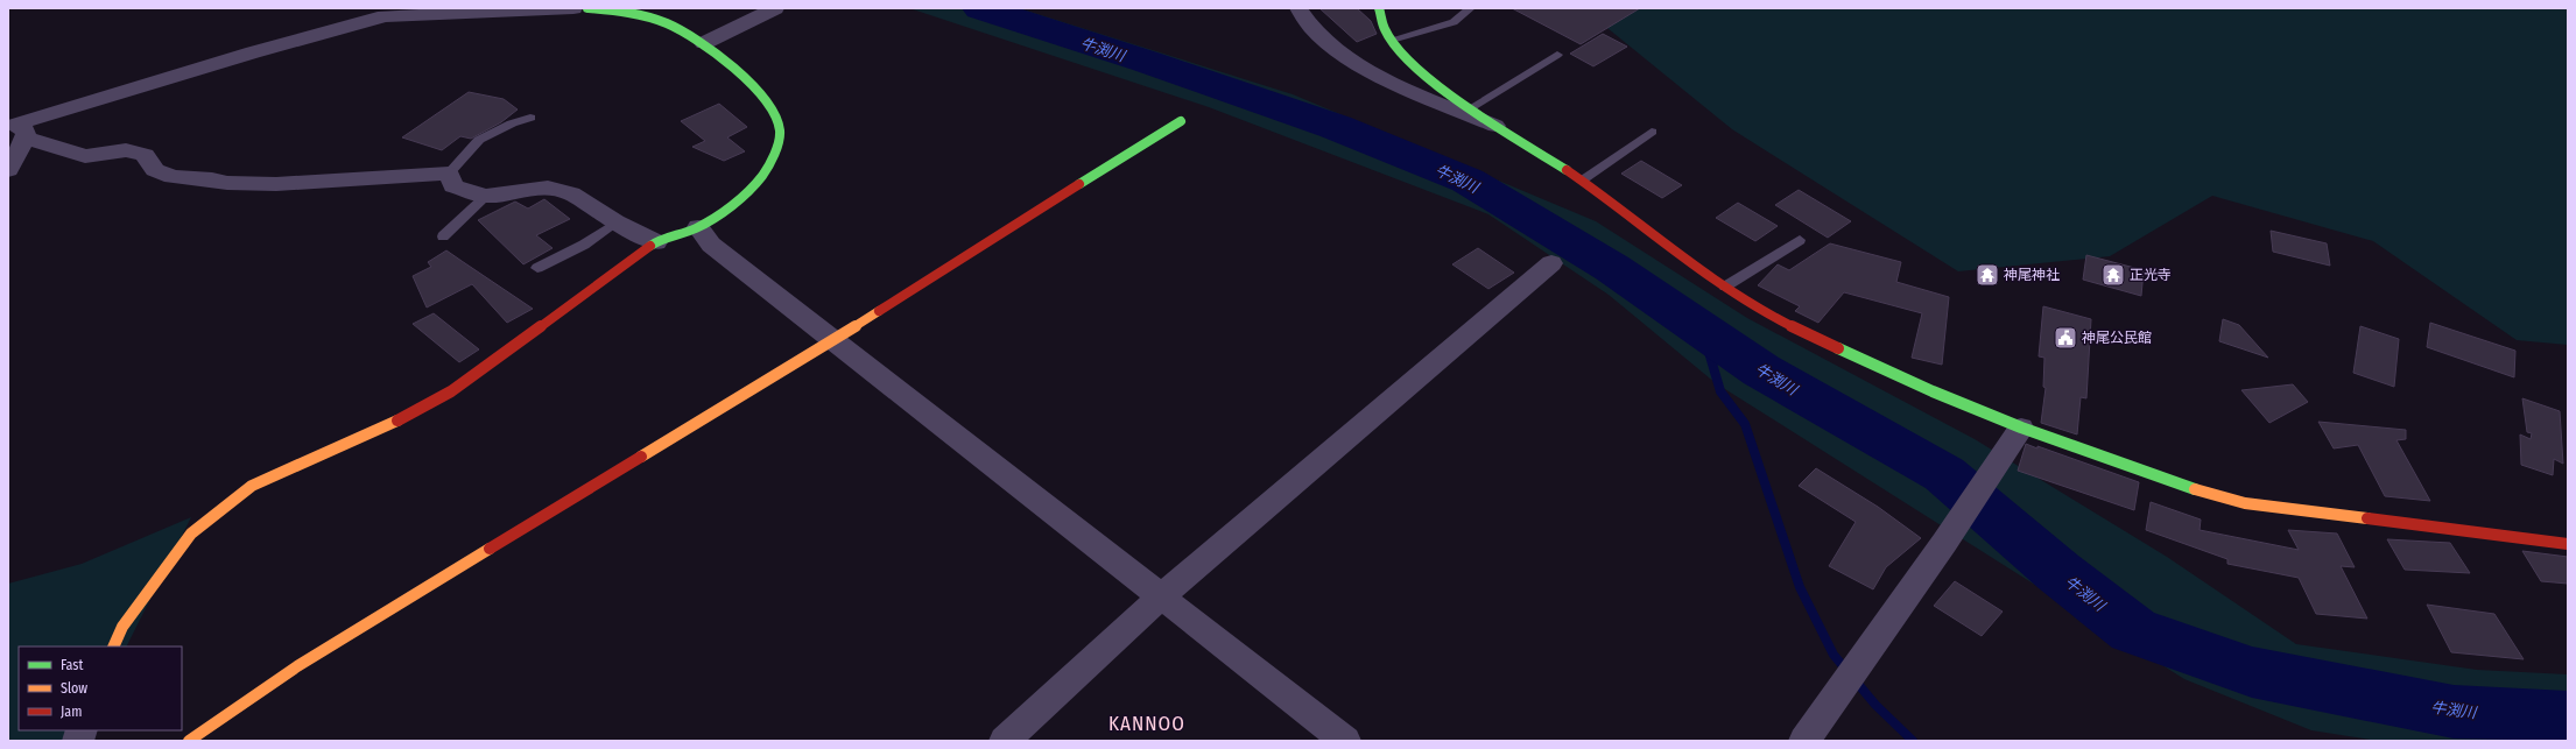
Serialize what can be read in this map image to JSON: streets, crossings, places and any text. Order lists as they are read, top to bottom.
{
  "districts": ["KANNOO"],
  "water": ["牛渕川"],
  "places": {
    "temple": ["神尾神社", "正光寺"],
    "public building": ["神尾公民館"]
  },
  "legend": ["Fast", "Slow", "Jam"]
}
